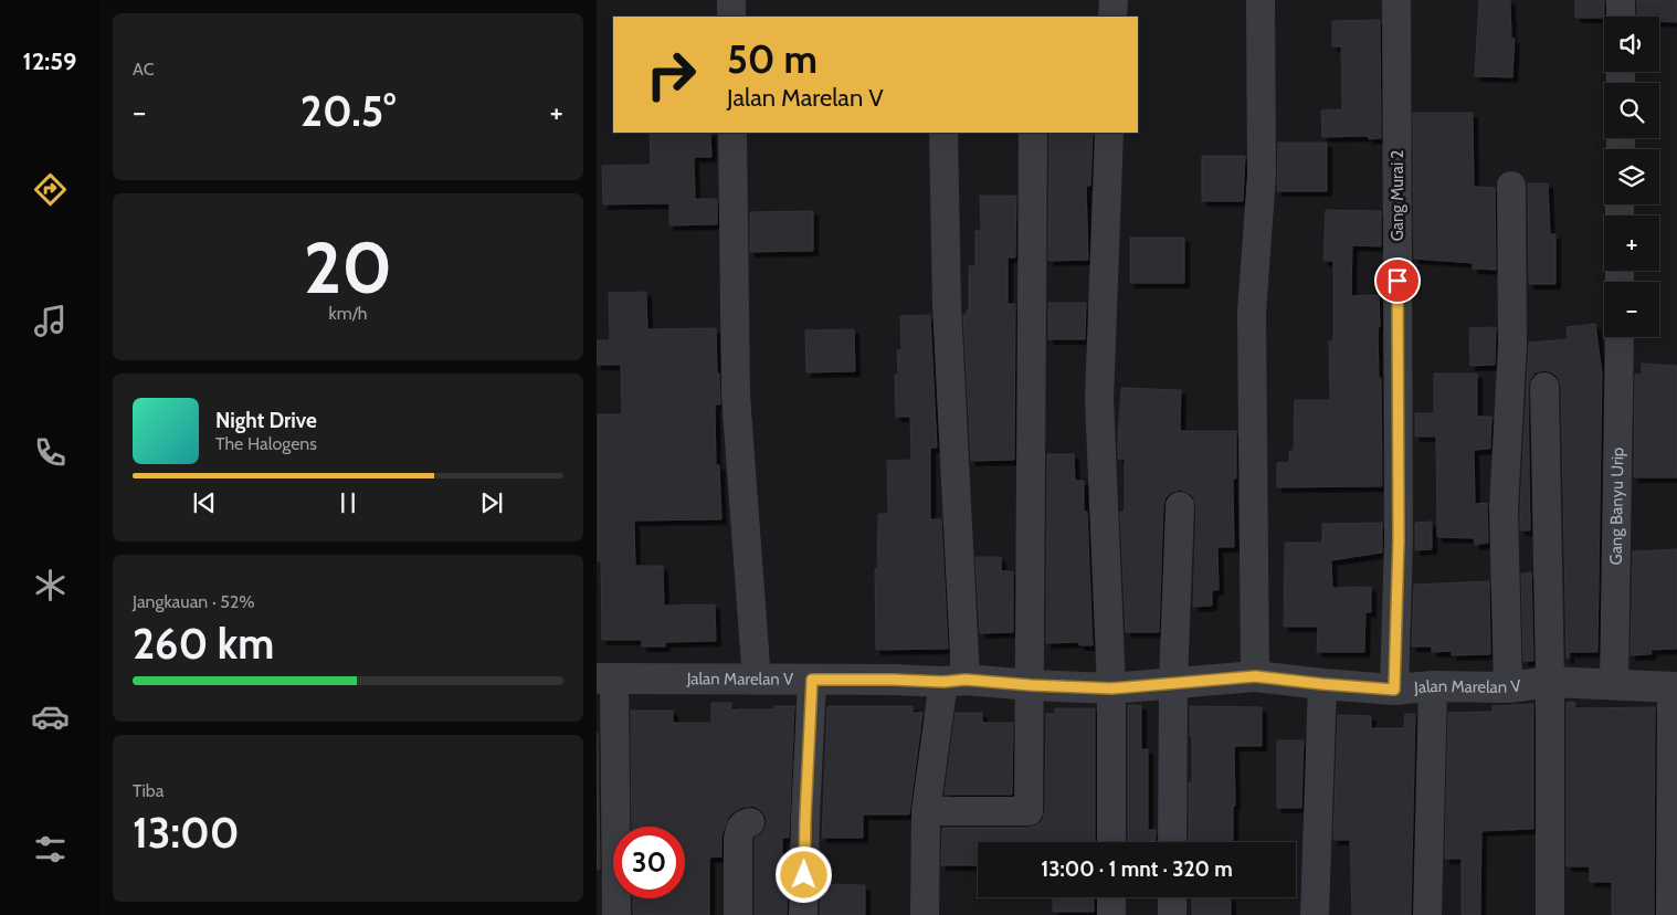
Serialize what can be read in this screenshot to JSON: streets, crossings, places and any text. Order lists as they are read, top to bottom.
{
  "streets": {
    "street": ["Gang Murai 2", "Gang Banyu Urip", "Jalan Marelan V"]
  },
  "crossings": [
    ["Gang Murai 2", "Jalan Marelan V"],
    ["Gang Banyu Urip", "Jalan Marelan V"]
  ],
  "page": {
    "tabs": "12:59",
    "tile": [
      "AC",
      ["20", "km/h"],
      ["Jangkauan · 52%", "260 km"],
      ["Tiba", "13:00"]
    ],
    "map_buttons": ["+", "−"],
    "turn": ["50 m", "Jalan Marelan V"],
    "heat": ["−", "20.5°", "+"],
    "song": ["Night Drive", "The Halogens"],
    "limit": "30",
    "trip": "13:00 · 1 mnt · 320 m"
  }
}
